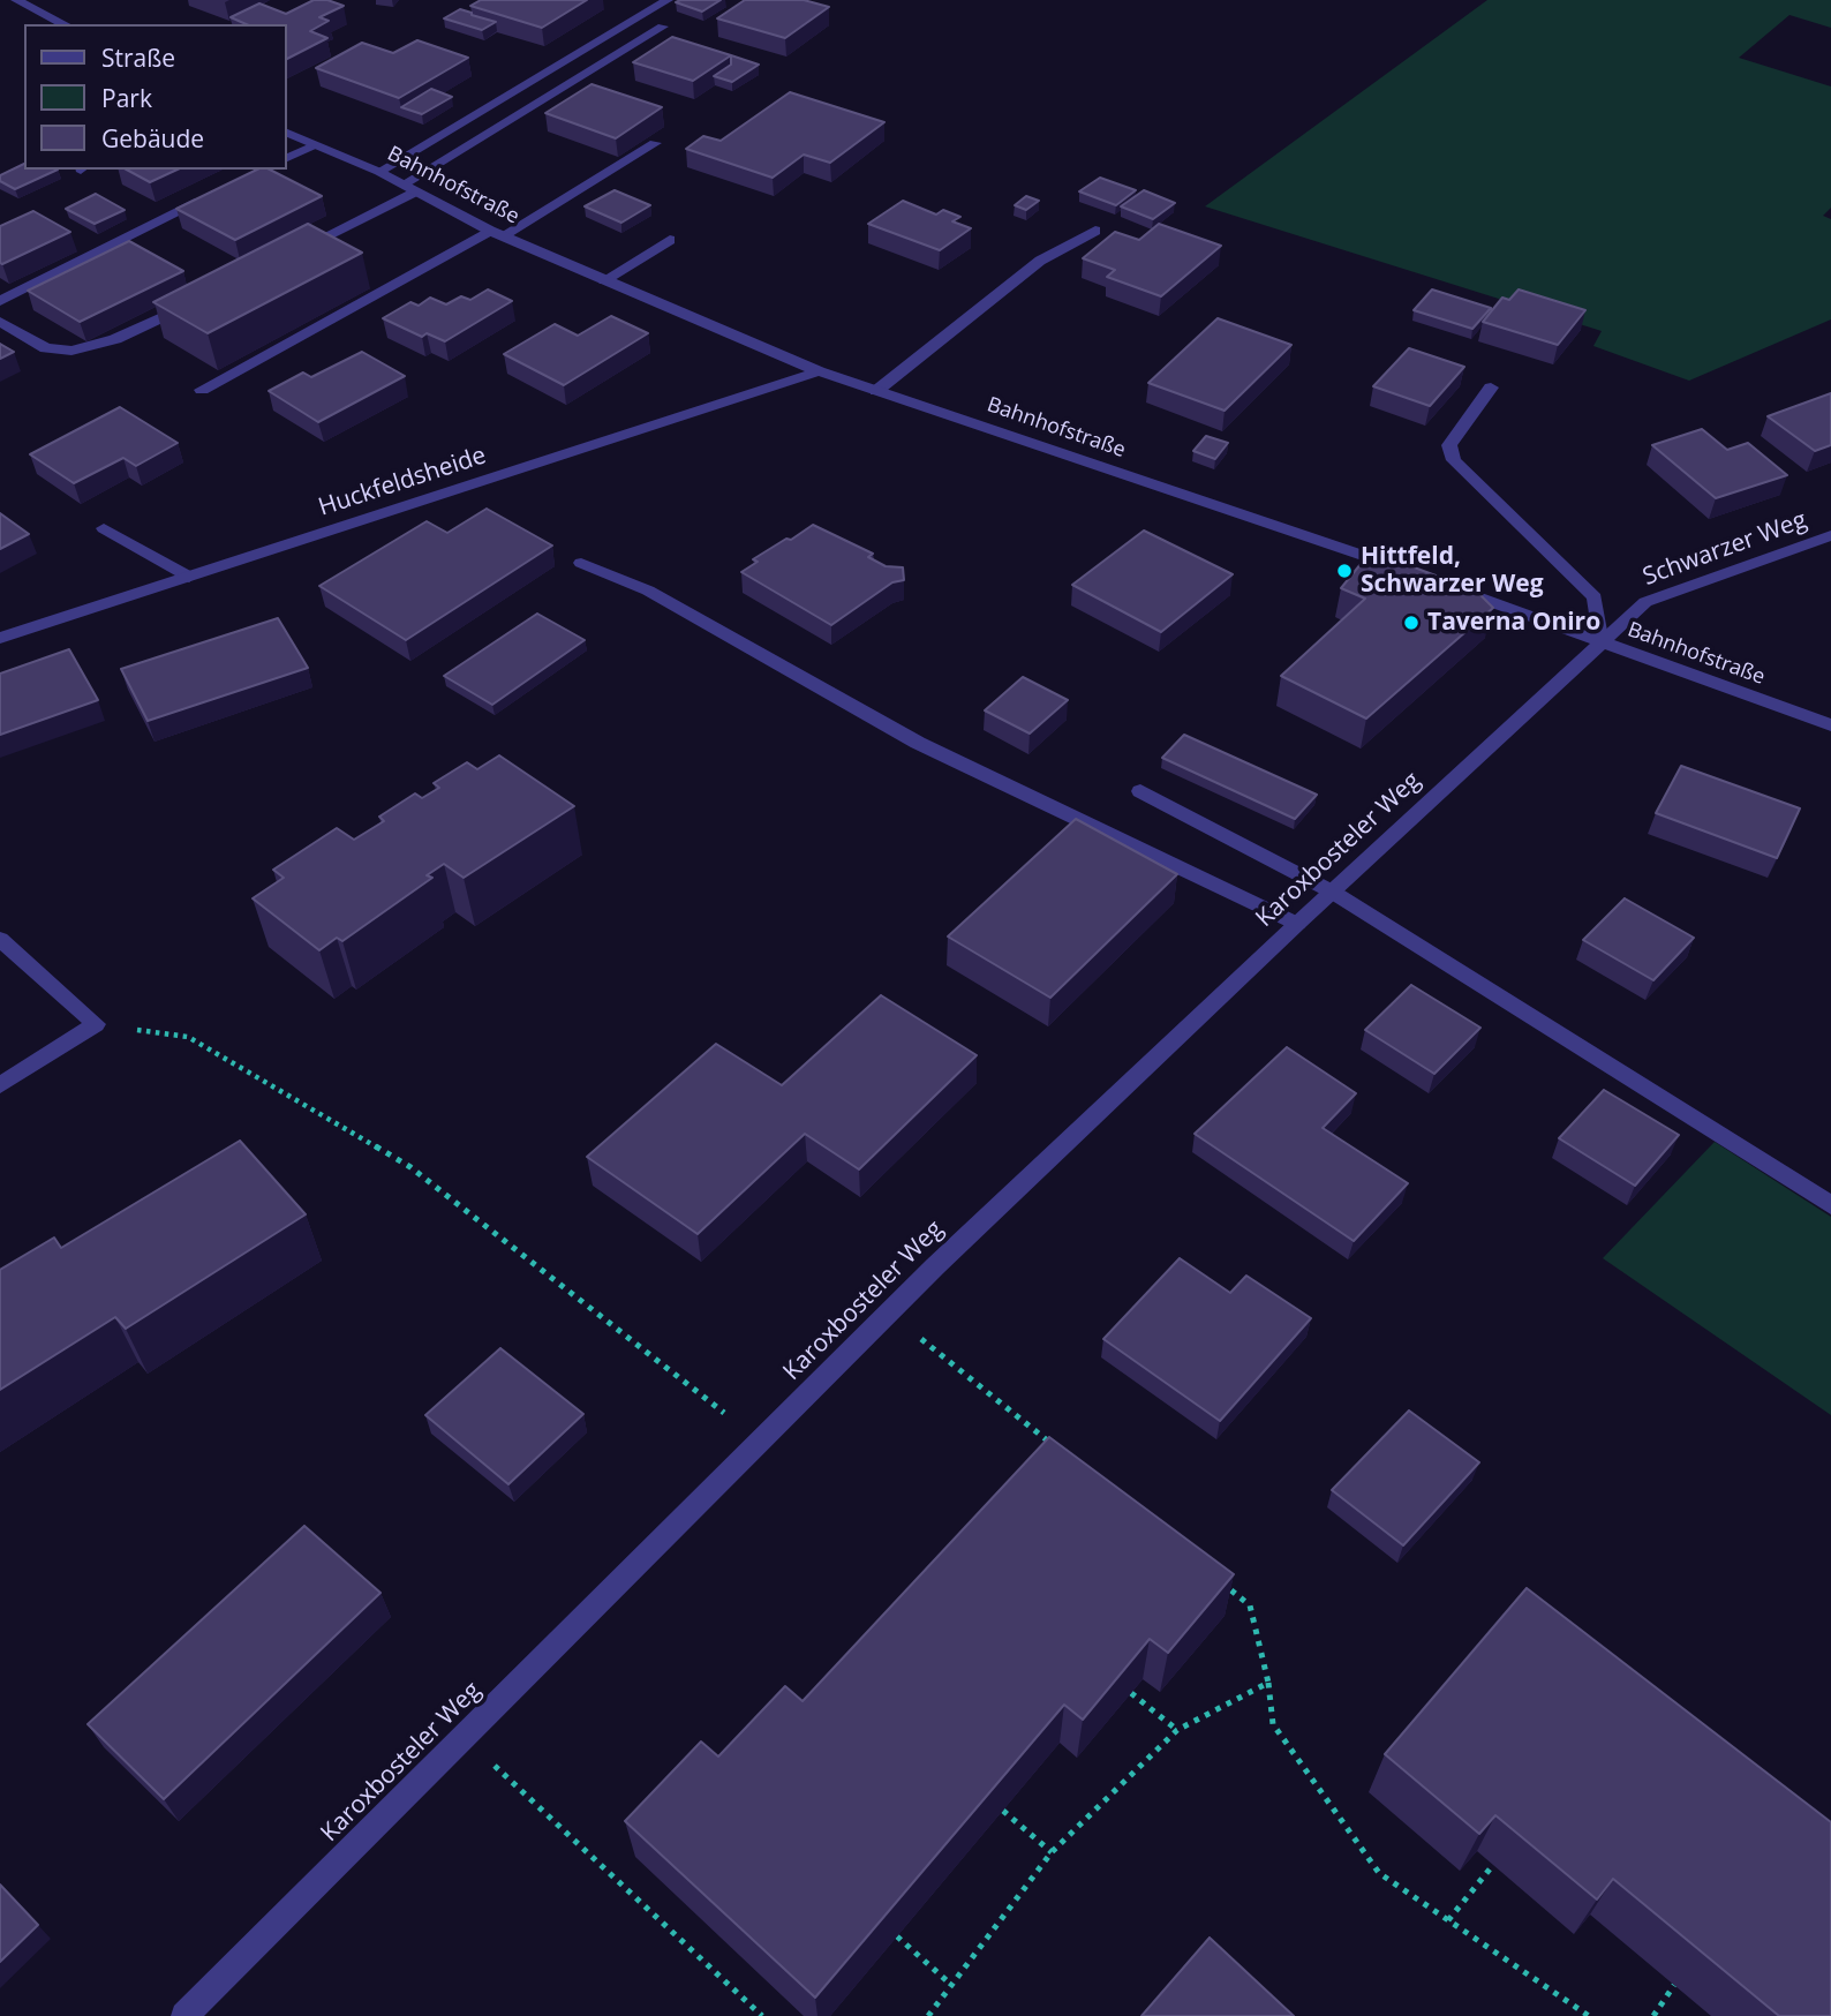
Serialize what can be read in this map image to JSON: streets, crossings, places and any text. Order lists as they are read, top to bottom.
{
  "streets": {
    "street": [
      "Bahnhofstraße",
      "Huckfeldsheide",
      "Schwarzer Weg",
      "Karoxbosteler Weg"
    ]
  },
  "crossings": [
    ["Bahnhofstraße", "Huckfeldsheide"],
    ["Bahnhofstraße", "Schwarzer Weg"],
    ["Bahnhofstraße", "Karoxbosteler Weg"],
    ["Schwarzer Weg", "Karoxbosteler Weg"]
  ],
  "places": ["Hittfeld, Schwarzer Weg", "Taverna Oniro"],
  "legend": ["Straße", "Park", "Gebäude"]
}
